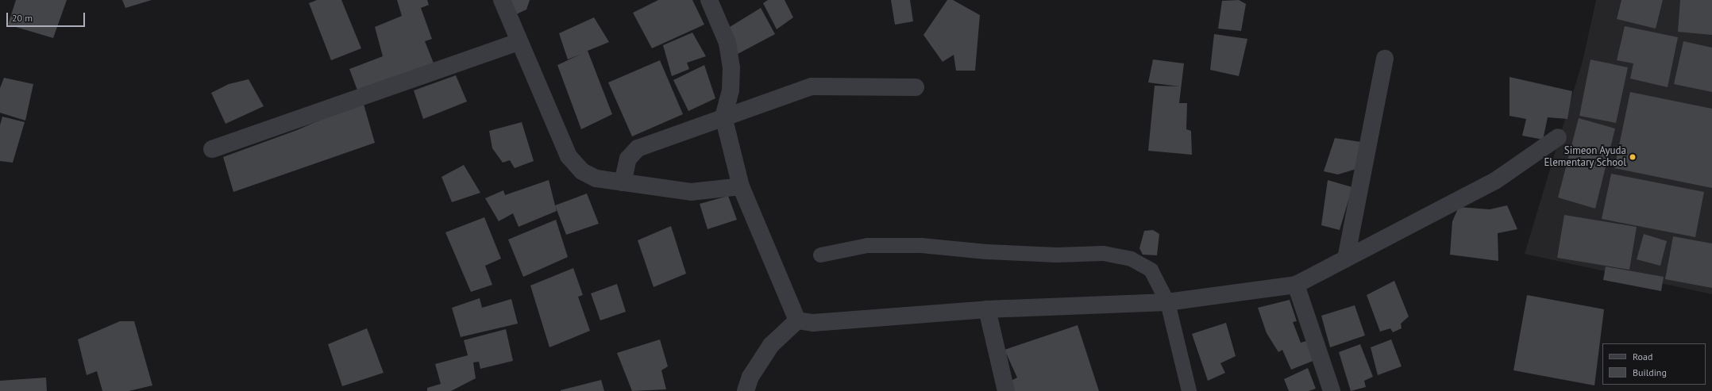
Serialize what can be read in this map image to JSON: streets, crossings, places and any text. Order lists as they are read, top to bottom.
{
  "places": ["Simeon Ayuda Elementary School"],
  "legend": ["Road", "Building"],
  "scale_bar": "20 m"
}
